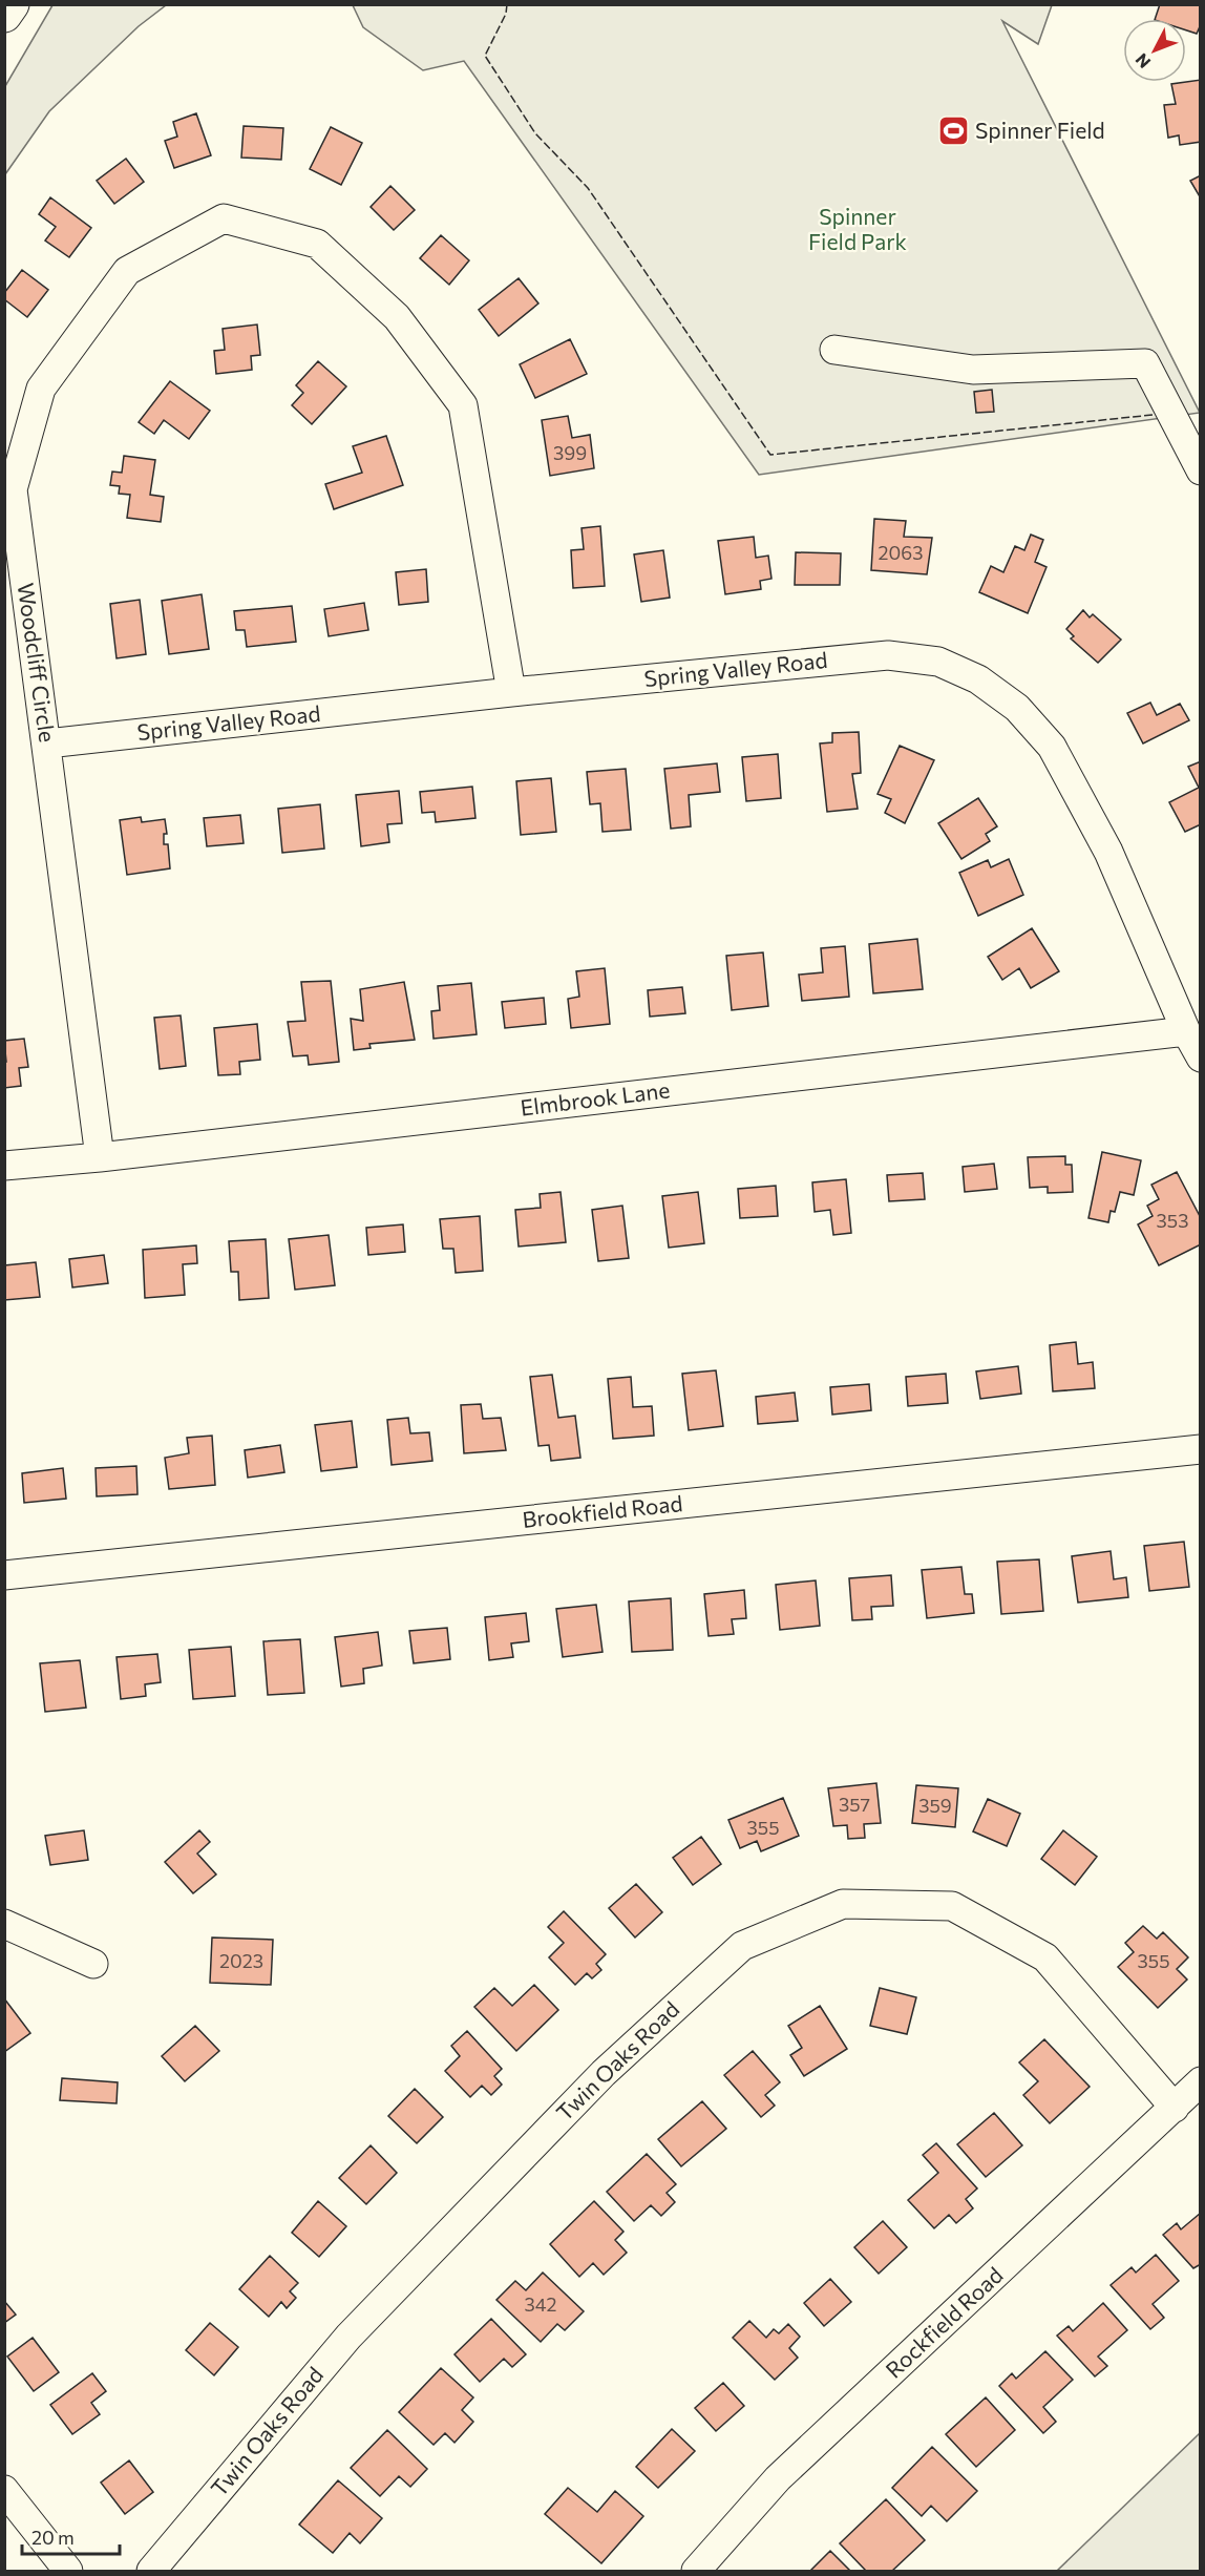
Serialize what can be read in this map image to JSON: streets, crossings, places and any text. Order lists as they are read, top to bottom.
{
  "streets": {
    "street": [
      "Woodcliff Circle",
      "Spring Valley Road",
      "Elmbrook Lane",
      "Brookfield Road",
      "Twin Oaks Road",
      "Rockfield Road"
    ]
  },
  "crossings": [
    ["Woodcliff Circle", "Spring Valley Road"],
    ["Woodcliff Circle", "Elmbrook Lane"],
    ["Spring Valley Road", "Elmbrook Lane"],
    ["Twin Oaks Road", "Rockfield Road"]
  ],
  "parks": ["Spinner Field Park"],
  "places": {
    "sports": ["Spinner Field"]
  },
  "house_numbers": [
    "399",
    "2063",
    "353",
    "357",
    "359",
    "355",
    "2023",
    "355",
    "342"
  ],
  "scale_bar": "20 m",
  "north": "bottom left"
}
